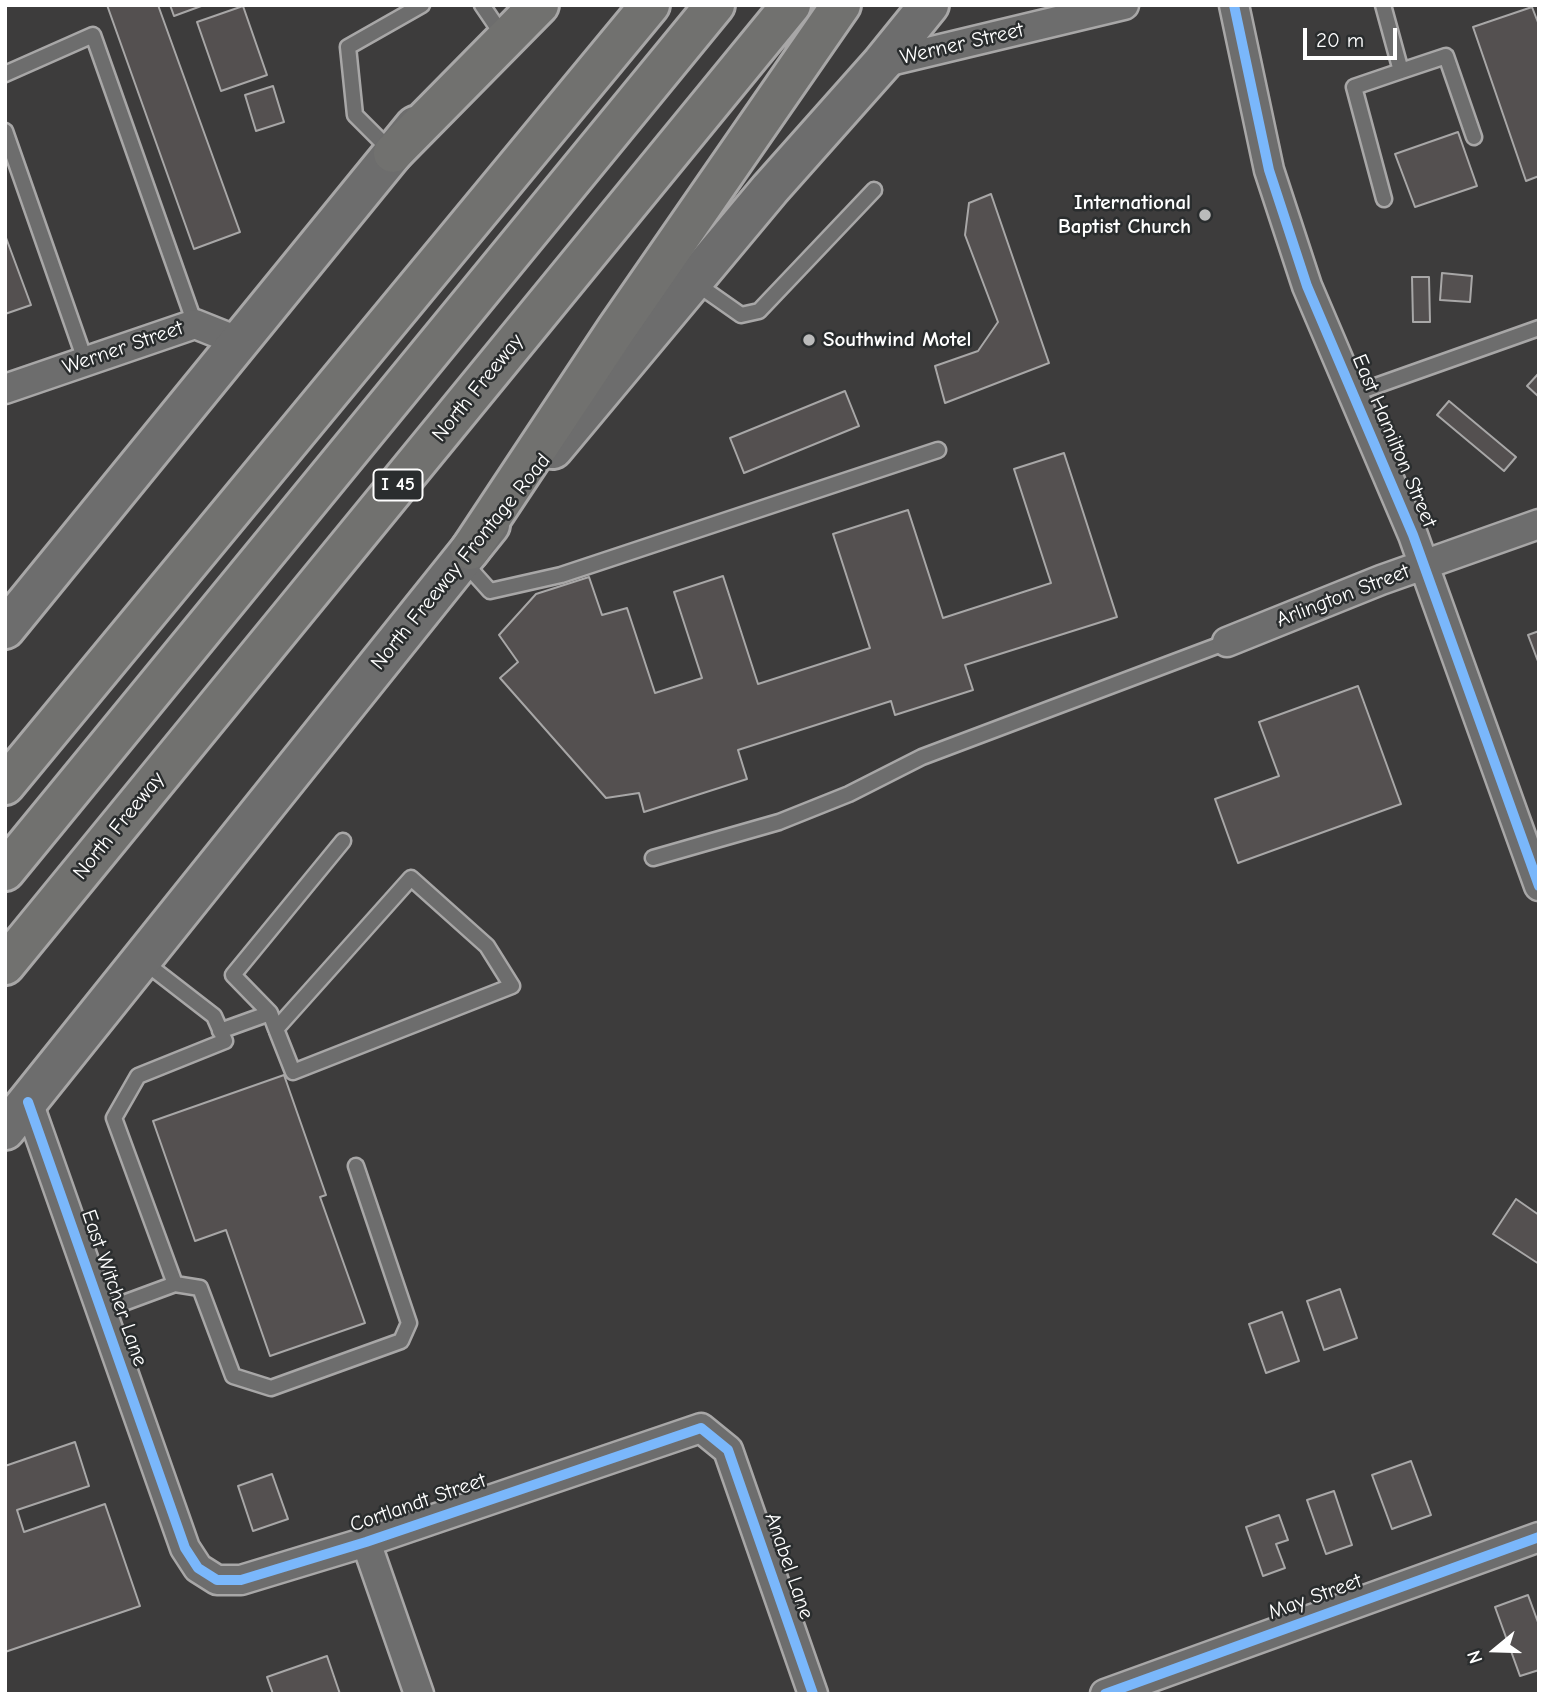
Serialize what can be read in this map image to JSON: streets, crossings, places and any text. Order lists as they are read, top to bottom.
{
  "streets": {
    "highway": ["North Freeway", "I 45"],
    "main road": ["North Freeway Frontage Road"],
    "street": [
      "Werner Street",
      "East Hamilton Street",
      "Arlington Street",
      "East Witcher Lane",
      "Cortlandt Street",
      "Anabel Lane",
      "May Street"
    ]
  },
  "crossings": [
    ["Werner Street", "North Freeway Frontage Road"],
    ["East Hamilton Street", "Arlington Street"],
    ["North Freeway Frontage Road", "East Witcher Lane"],
    ["East Witcher Lane", "Cortlandt Street"],
    ["Cortlandt Street", "Anabel Lane"]
  ],
  "places": ["International Baptist Church", "Southwind Motel"],
  "scale_bar": "20 m",
  "north": "left"
}
